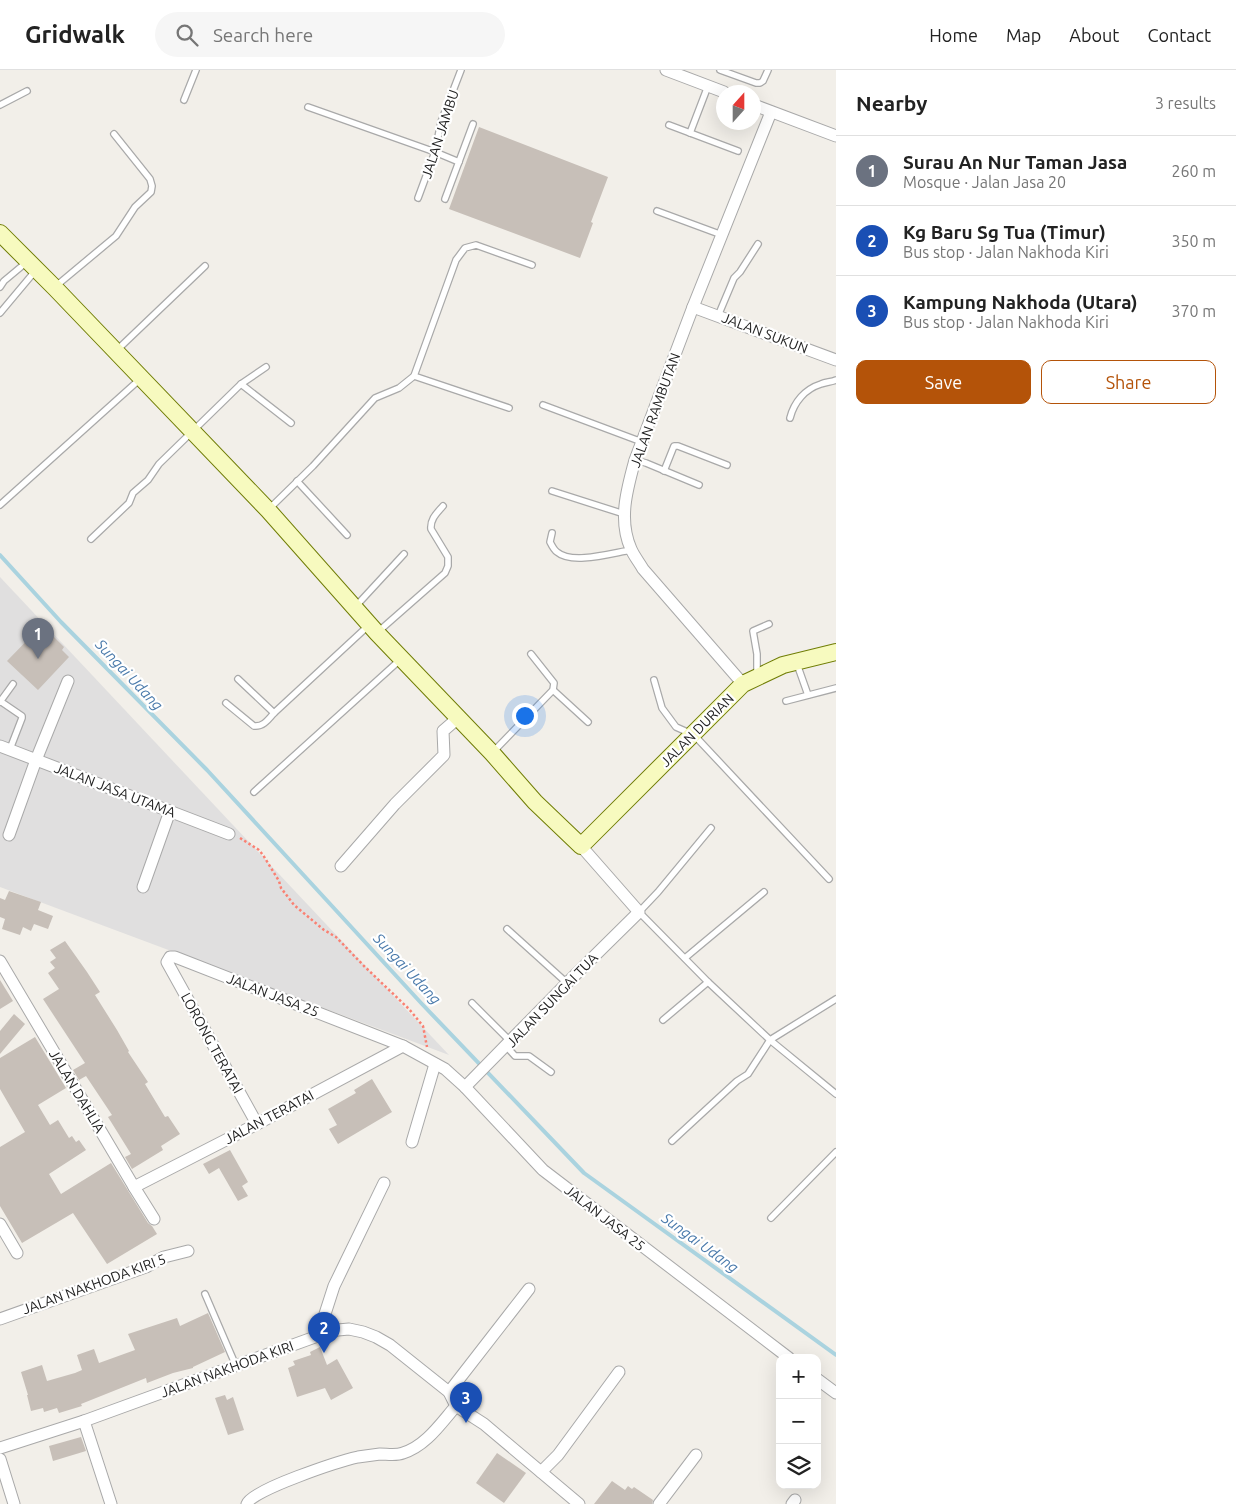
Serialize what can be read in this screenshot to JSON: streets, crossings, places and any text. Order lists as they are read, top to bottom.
{
  "streets": {
    "street": [
      "JALAN SUKUN",
      "JALAN RAMBUTAN",
      "JALAN DURIAN",
      "JALAN JASA UTAMA",
      "JALAN JASA 25",
      "JALAN SUNGAI TUA",
      "LORONG TERATAI",
      "JALAN DAHLIA",
      "JALAN TERATAI",
      "JALAN NAKHODA KIRI 5",
      "JALAN NAKHODA KIRI"
    ],
    "lane": ["JALAN JAMBU"]
  },
  "crossings": [
    ["JALAN SUKUN", "JALAN RAMBUTAN"],
    ["JALAN RAMBUTAN", "JALAN DURIAN"],
    ["JALAN JASA 25", "JALAN SUNGAI TUA"],
    ["JALAN JASA 25", "LORONG TERATAI"],
    ["JALAN JASA 25", "JALAN TERATAI"],
    ["LORONG TERATAI", "JALAN TERATAI"],
    ["JALAN DAHLIA", "JALAN TERATAI"]
  ],
  "water": ["Sungai Udang"],
  "north": "top",
  "page": {
    "header": "Gridwalk",
    "search": "Search here",
    "nav": [
      "Home",
      "Map",
      "About",
      "Contact"
    ],
    "heading": ["Nearby", "3 results"],
    "list": [
      {
        "mark": "1",
        "name": "Surau An Nur Taman Jasa",
        "note": "Mosque · Jalan Jasa 20",
        "value": "260 m"
      },
      {
        "mark": "2",
        "name": "Kg Baru Sg Tua (Timur)",
        "note": "Bus stop · Jalan Nakhoda Kiri",
        "value": "350 m"
      },
      {
        "mark": "3",
        "name": "Kampung Nakhoda (Utara)",
        "note": "Bus stop · Jalan Nakhoda Kiri",
        "value": "370 m"
      }
    ],
    "buttons": ["Save", "Share"],
    "pins": ["1", "2", "3"],
    "map_buttons": ["+", "−"]
  }
}
